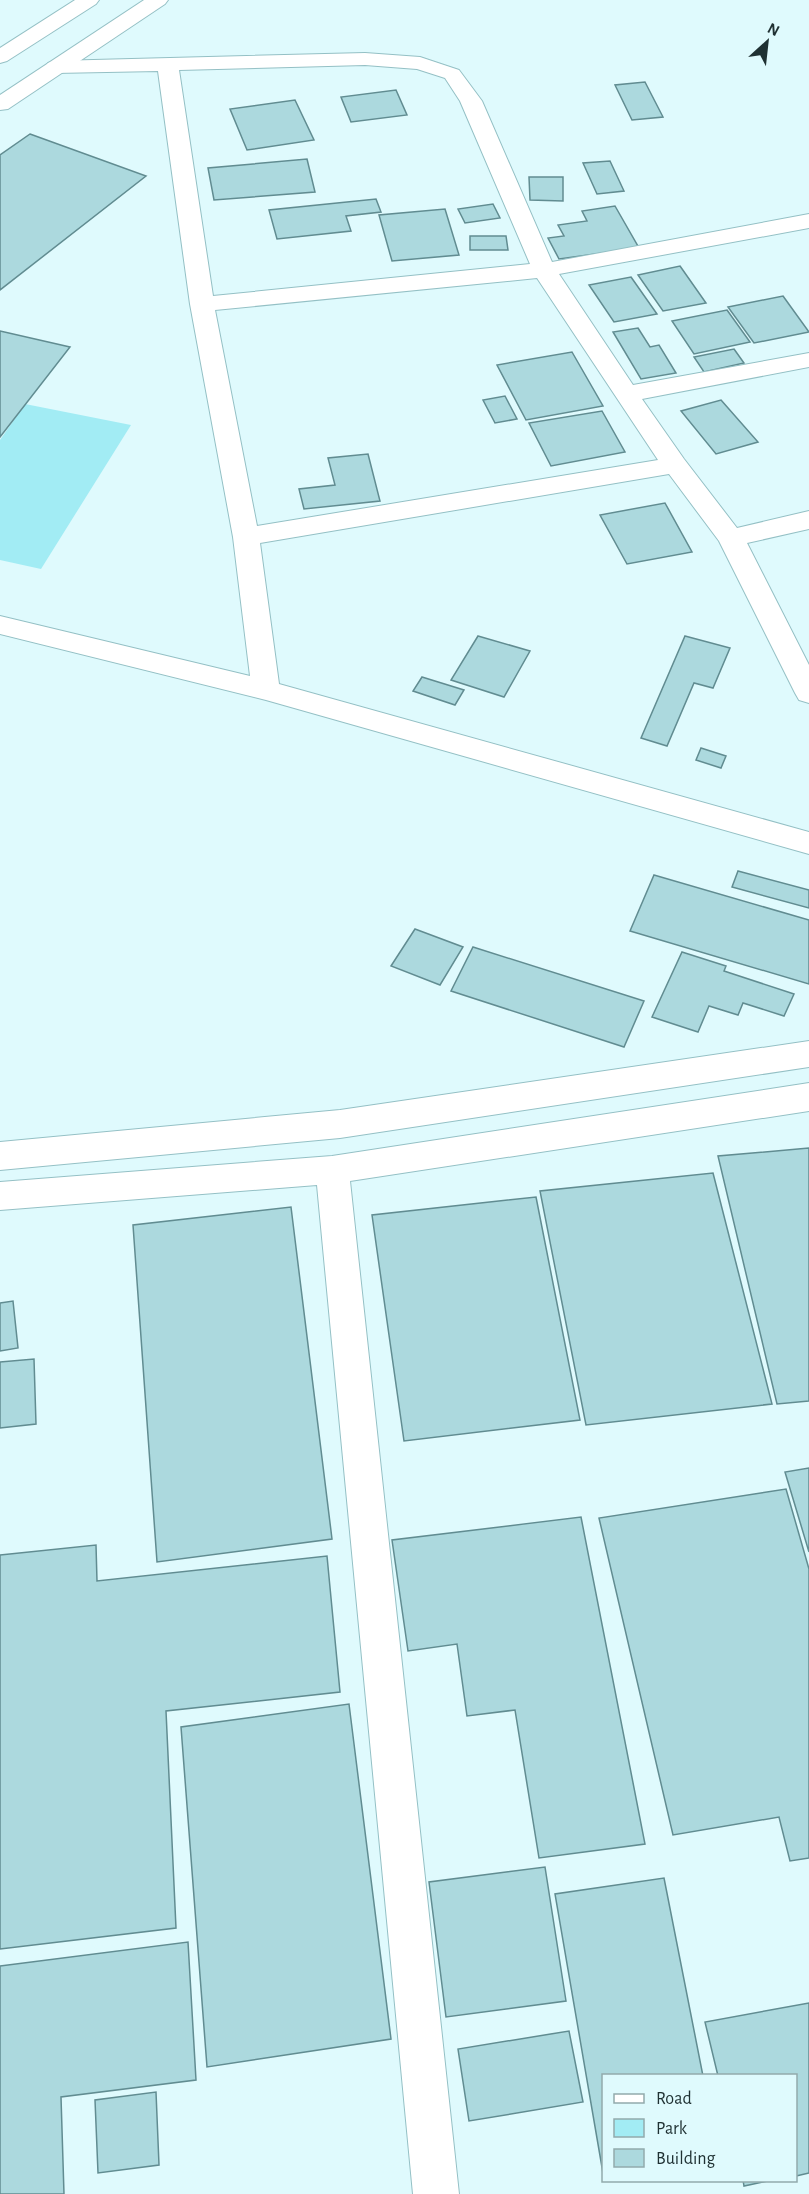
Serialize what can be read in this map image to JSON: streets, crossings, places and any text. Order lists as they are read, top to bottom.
{
  "legend": ["Road", "Park", "Building"],
  "north": "top right"
}
